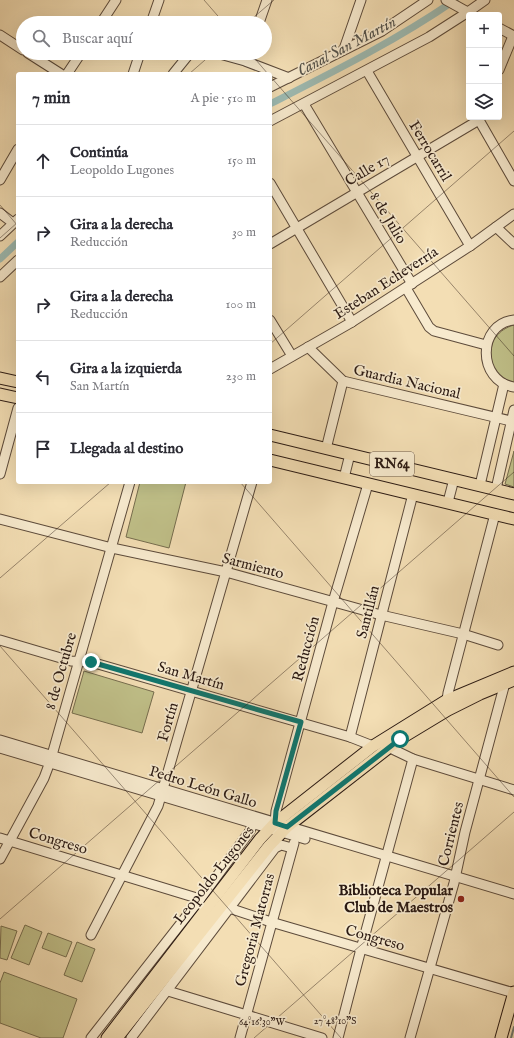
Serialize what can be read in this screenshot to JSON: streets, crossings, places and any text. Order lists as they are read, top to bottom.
{
  "streets": {
    "main road": ["RN64", "Leopoldo Lugones"],
    "street": [
      "Ferrocarril",
      "Calle 17",
      "8 de Julio",
      "Esteban Echeverría",
      "Guardia Nacional",
      "Sarmiento",
      "Santillán",
      "Reducción",
      "8 de Octubre",
      "San Martín",
      "Fortín",
      "Pedro León Gallo",
      "Corrientes",
      "Congreso",
      "Gregoria Matorras"
    ]
  },
  "crossings": [
    ["Ferrocarril", "Calle 17"],
    ["Ferrocarril", "Esteban Echeverría"],
    ["Calle 17", "8 de Julio"],
    ["8 de Julio", "Esteban Echeverría"],
    ["Esteban Echeverría", "Guardia Nacional"],
    ["RN64", "Santillán"],
    ["RN64", "Reducción"],
    ["Sarmiento", "Santillán"],
    ["Sarmiento", "Reducción"],
    ["Sarmiento", "8 de Octubre"],
    ["Sarmiento", "Fortín"],
    ["Santillán", "San Martín"],
    ["Reducción", "San Martín"],
    ["Reducción", "Pedro León Gallo"],
    ["Reducción", "Leopoldo Lugones"],
    ["Reducción", "Gregoria Matorras"],
    ["8 de Octubre", "San Martín"],
    ["8 de Octubre", "Pedro León Gallo"],
    ["8 de Octubre", "Congreso"],
    ["San Martín", "Fortín"],
    ["San Martín", "Leopoldo Lugones"],
    ["Fortín", "Pedro León Gallo"],
    ["Fortín", "Congreso"],
    ["Pedro León Gallo", "Corrientes"],
    ["Pedro León Gallo", "Leopoldo Lugones"],
    ["Pedro León Gallo", "Gregoria Matorras"],
    ["Corrientes", "Congreso"],
    ["Corrientes", "Leopoldo Lugones"],
    ["Congreso", "Gregoria Matorras"],
    ["Leopoldo Lugones", "Gregoria Matorras"]
  ],
  "water": ["Canal San Martín"],
  "places": ["Biblioteca Popular Club de Maestros"],
  "page": {
    "map_buttons": ["+", "−"],
    "search": "Buscar aquí",
    "heading": ["7 min", "A pie · 510 m"],
    "list": [
      ["Continúa", "Leopoldo Lugones", "150 m"],
      ["Gira a la derecha", "Reducción", "30 m"],
      ["Gira a la derecha", "Reducción", "100 m"],
      ["Gira a la izquierda", "San Martín", "230 m"],
      "Llegada al destino"
    ]
  },
  "coordinates": ["27°48'10\"S", "64°16'30\"W"]
}
